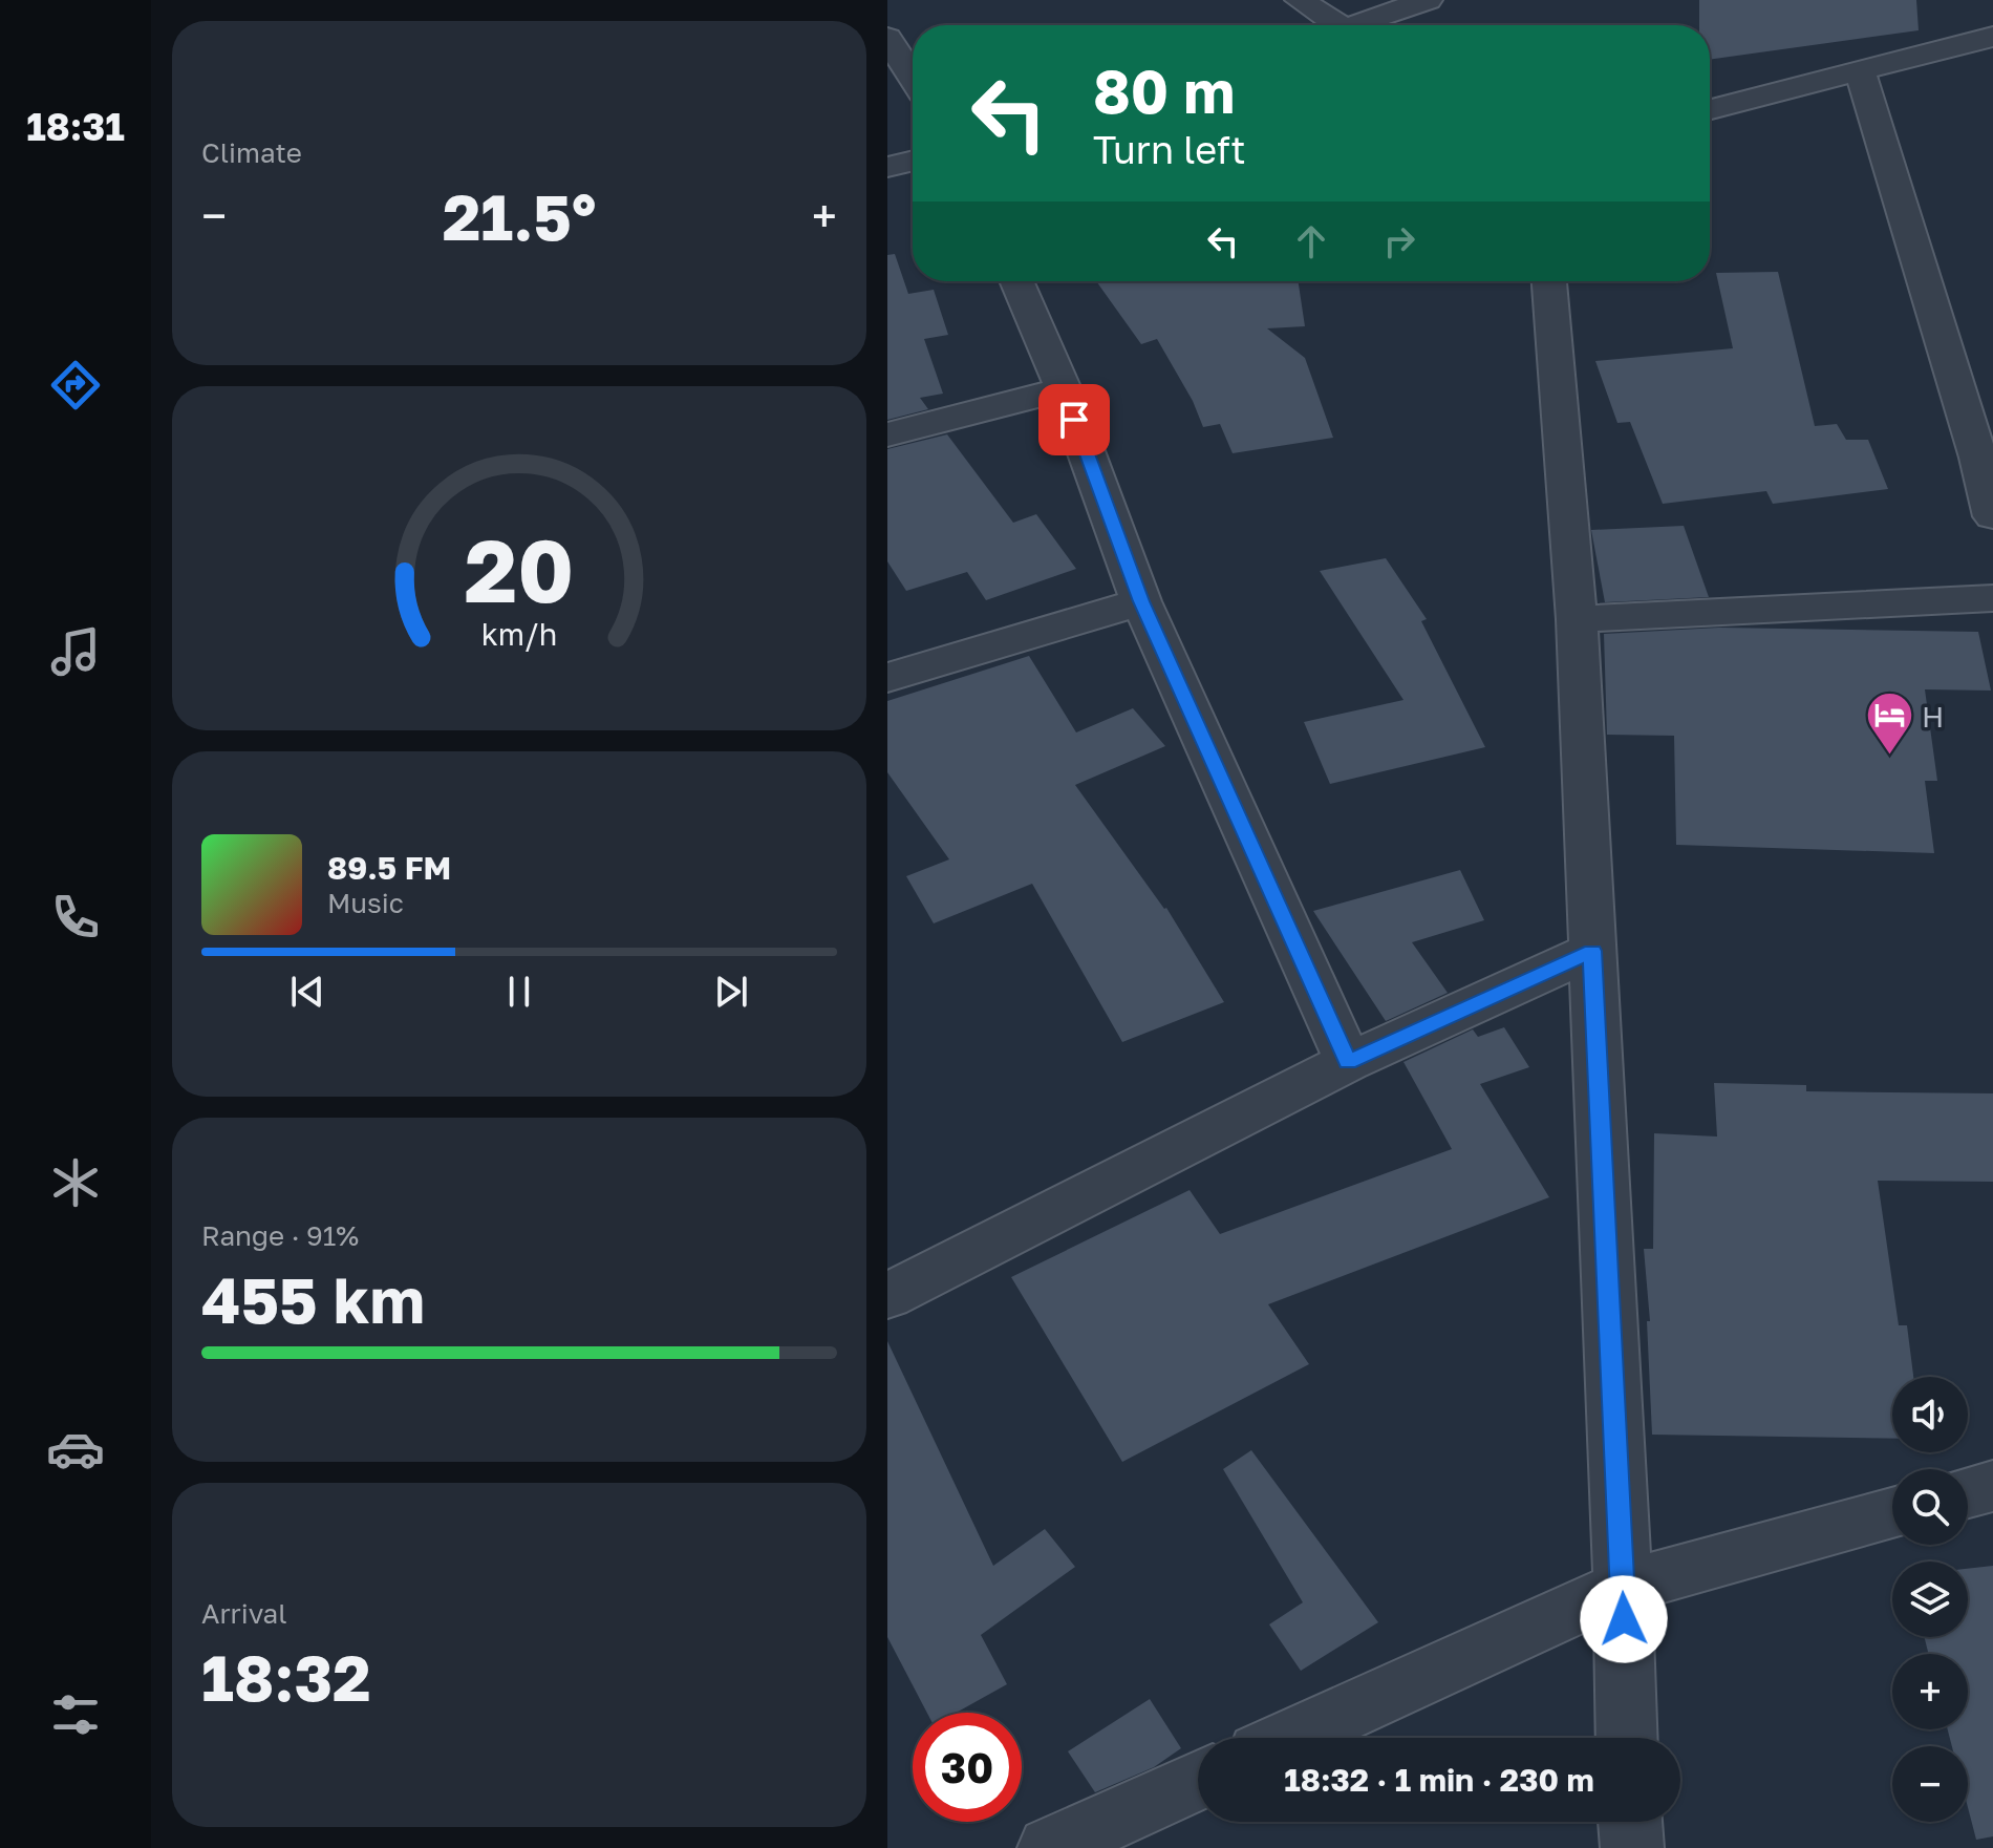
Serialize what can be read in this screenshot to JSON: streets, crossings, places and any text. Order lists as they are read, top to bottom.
{
  "places": {
    "hotel": ["H"]
  },
  "page": {
    "tabs": "18:31",
    "tile": [
      "Climate",
      ["Range · 91%", "455 km"],
      ["Arrival", "18:32"]
    ],
    "turn": ["80 m", "Turn left"],
    "heat": ["−", "21.5°", "+"],
    "song": ["89.5 FM", "Music"],
    "map_buttons": ["+", "−"],
    "limit": "30",
    "trip": "18:32 · 1 min · 230 m",
    "gauge": ["20", "km/h"]
  }
}
